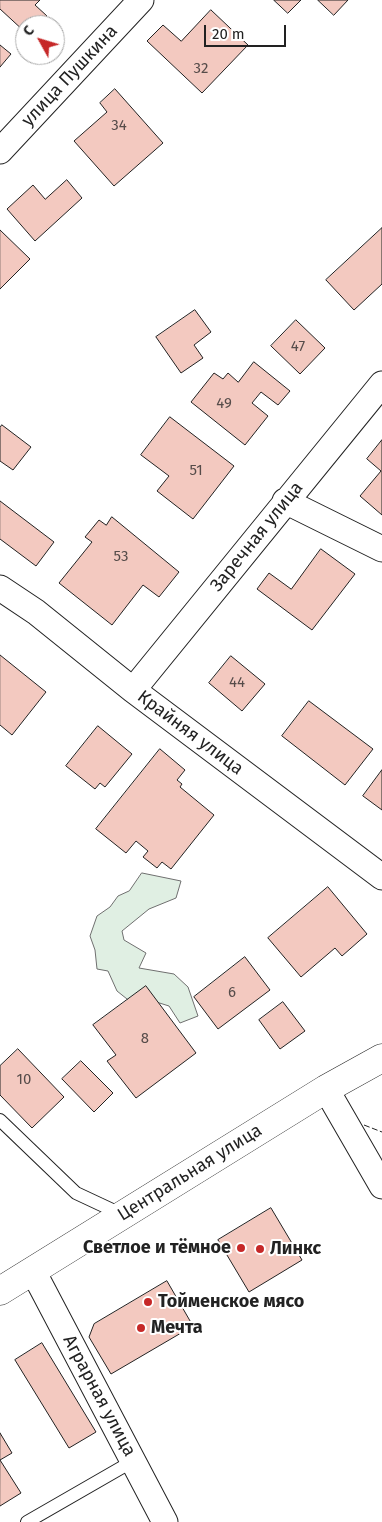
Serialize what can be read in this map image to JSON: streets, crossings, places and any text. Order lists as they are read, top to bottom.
{
  "streets": {
    "street": [
      "улица Пушкина",
      "Заречная улица",
      "Крайняя улица",
      "Центральная улица",
      "Аграрная улица"
    ]
  },
  "crossings": [
    ["Заречная улица", "Крайняя улица"],
    ["Центральная улица", "Аграрная улица"]
  ],
  "places": [
    "Светлое и тёмное",
    "Линкс",
    "Тойменское мясо",
    "Мечта"
  ],
  "house_numbers": [
    "32",
    "34",
    "47",
    "49",
    "51",
    "53",
    "44",
    "6",
    "8",
    "10"
  ],
  "scale_bar": "20 m",
  "north": "top left"
}
